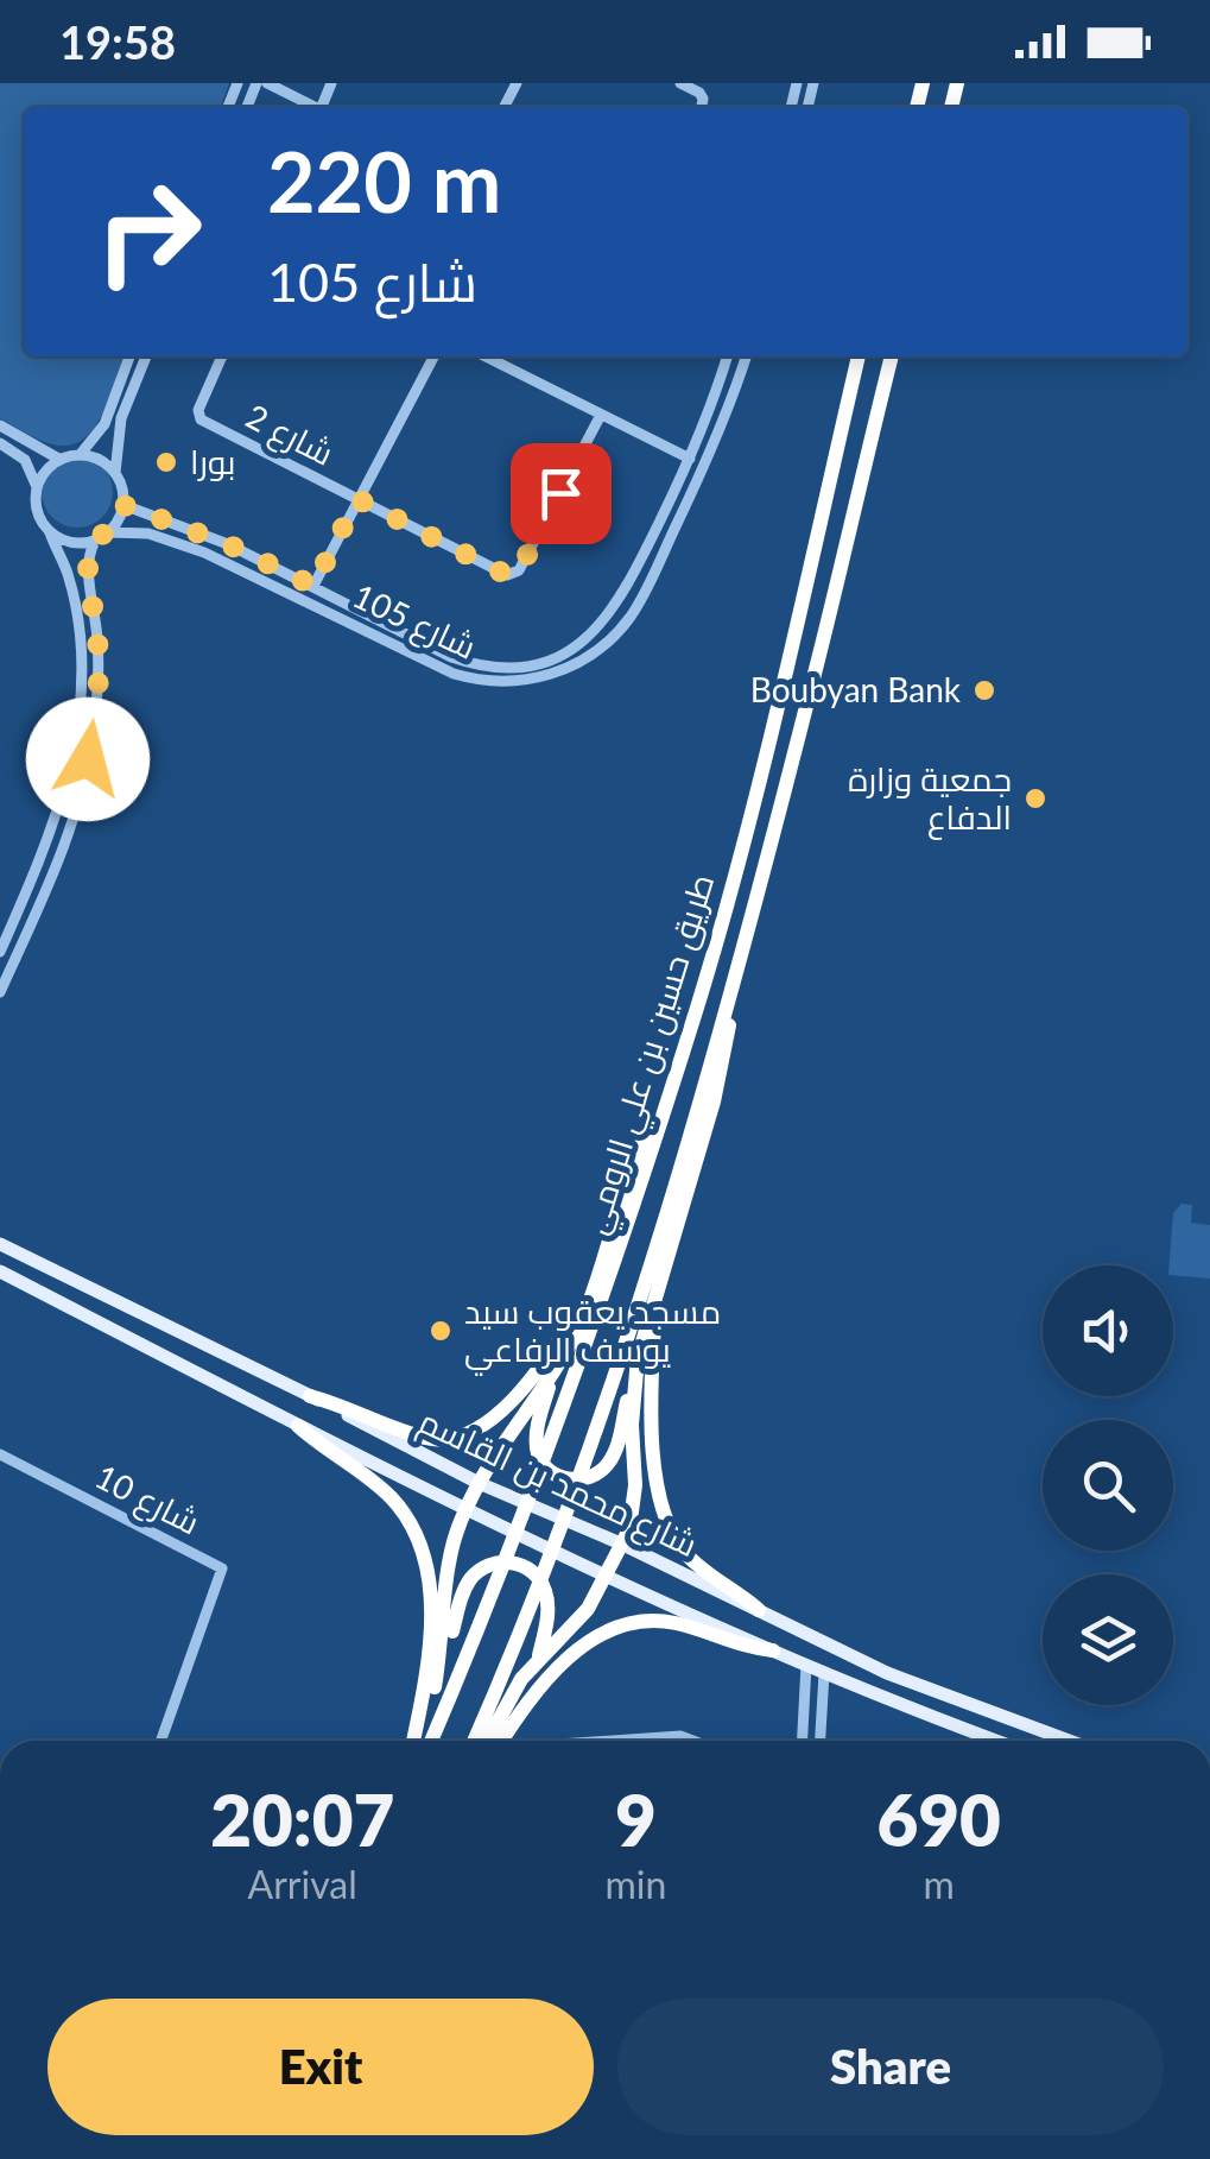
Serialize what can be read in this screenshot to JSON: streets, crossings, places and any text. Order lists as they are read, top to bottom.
{
  "streets": {
    "highway": ["طريق حسين بن علي الرومي"],
    "main road": ["شارع محمد بن القاسم"],
    "street": ["شارع 2", "شارع 105", "شارع 10"]
  },
  "places": [
    "بورا",
    "Boubyan Bank",
    "جمعية وزارة الدفاع",
    "مسجد يعقوب سيد يوسف الرفاعي"
  ],
  "page": {
    "status": "19:58",
    "turn": ["220 m", "شارع 105"],
    "eta": [
      "20:07",
      "Arrival",
      "9",
      "min",
      "690",
      "m"
    ],
    "buttons": ["Exit", "Share"]
  }
}
